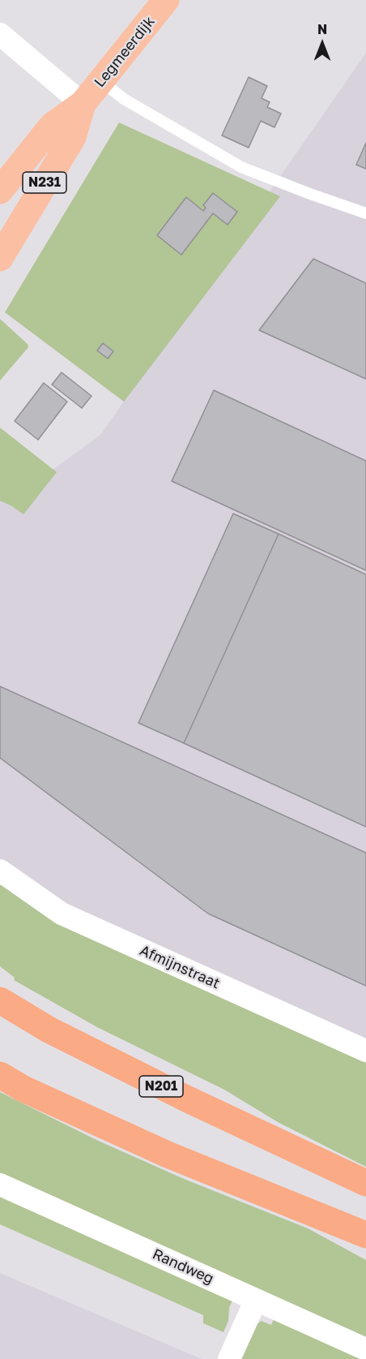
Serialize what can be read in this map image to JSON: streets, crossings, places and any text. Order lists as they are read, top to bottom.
{
  "streets": {
    "highway": ["N201"],
    "main road": ["Legmeerdijk", "N231"],
    "street": ["Afmijnstraat", "Randweg"]
  },
  "north": "top"
}
